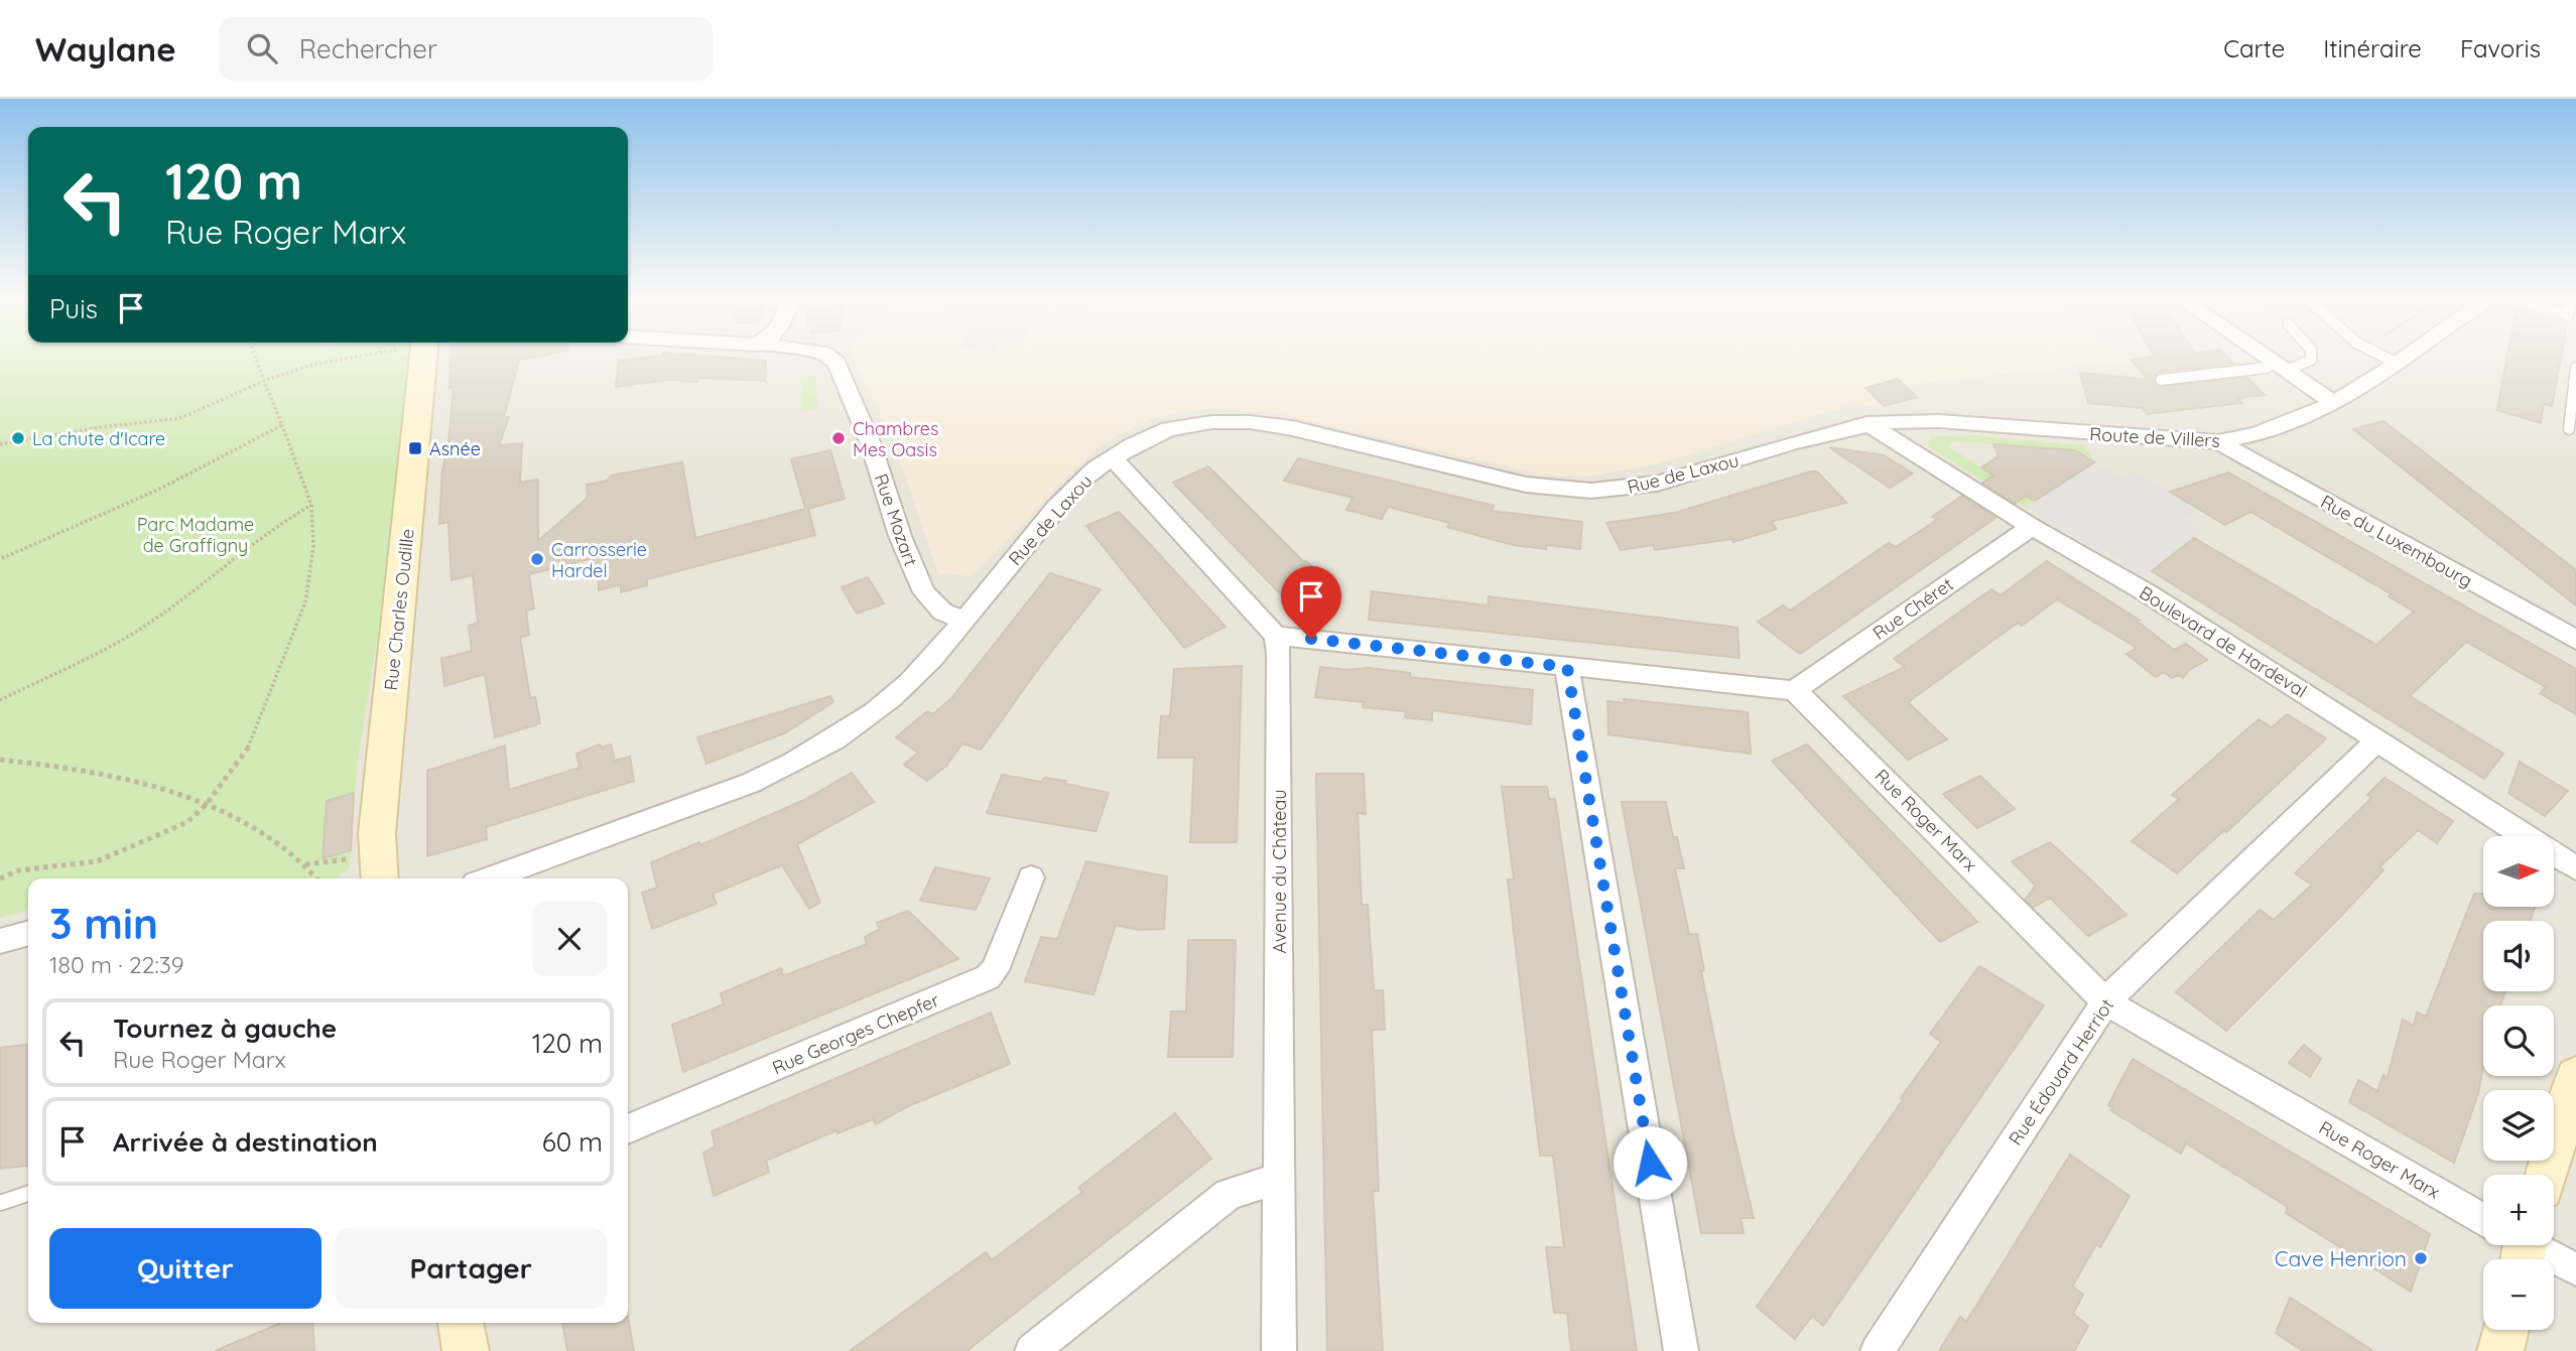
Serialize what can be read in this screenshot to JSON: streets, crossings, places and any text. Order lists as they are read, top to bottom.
{
  "streets": {
    "street": [
      "Route de Villers",
      "Rue de Laxou",
      "Rue Mozart",
      "Rue du Luxembourg",
      "Rue Chéret",
      "Rue Charles Oudille",
      "Boulevard de Hardeval",
      "Rue Roger Marx",
      "Avenue du Château",
      "Rue Georges Chepfer",
      "Rue Édouard Herriot"
    ]
  },
  "crossings": [
    ["Route de Villers", "Rue de Laxou"],
    ["Route de Villers", "Rue du Luxembourg"],
    ["Route de Villers", "Boulevard de Hardeval"],
    ["Rue de Laxou", "Rue Mozart"],
    ["Rue de Laxou", "Boulevard de Hardeval"],
    ["Rue Chéret", "Boulevard de Hardeval"],
    ["Rue Chéret", "Rue Roger Marx"],
    ["Boulevard de Hardeval", "Rue Édouard Herriot"],
    ["Rue Roger Marx", "Rue Édouard Herriot"]
  ],
  "parks": ["Parc Madame de Graffigny"],
  "places": {
    "other": [
      "La chute d'Icare",
      "Chambres Mes Oasis",
      "Carrosserie Hardel",
      "Cave Henrion"
    ],
    "transit": ["Asnée"]
  },
  "north": "right",
  "page": {
    "header": "Waylane",
    "search": "Rechercher",
    "nav": ["Carte", "Itinéraire", "Favoris"],
    "turn": ["120 m", "Rue Roger Marx"],
    "then": "Puis",
    "map_buttons": ["+", "−"],
    "heading": ["3 min", "180 m · 22:39"],
    "list": [
      {
        "name": "Tournez à gauche",
        "note": "Rue Roger Marx",
        "value": "120 m"
      },
      {
        "name": "Arrivée à destination",
        "value": "60 m"
      }
    ],
    "buttons": ["Quitter", "Partager"]
  }
}
